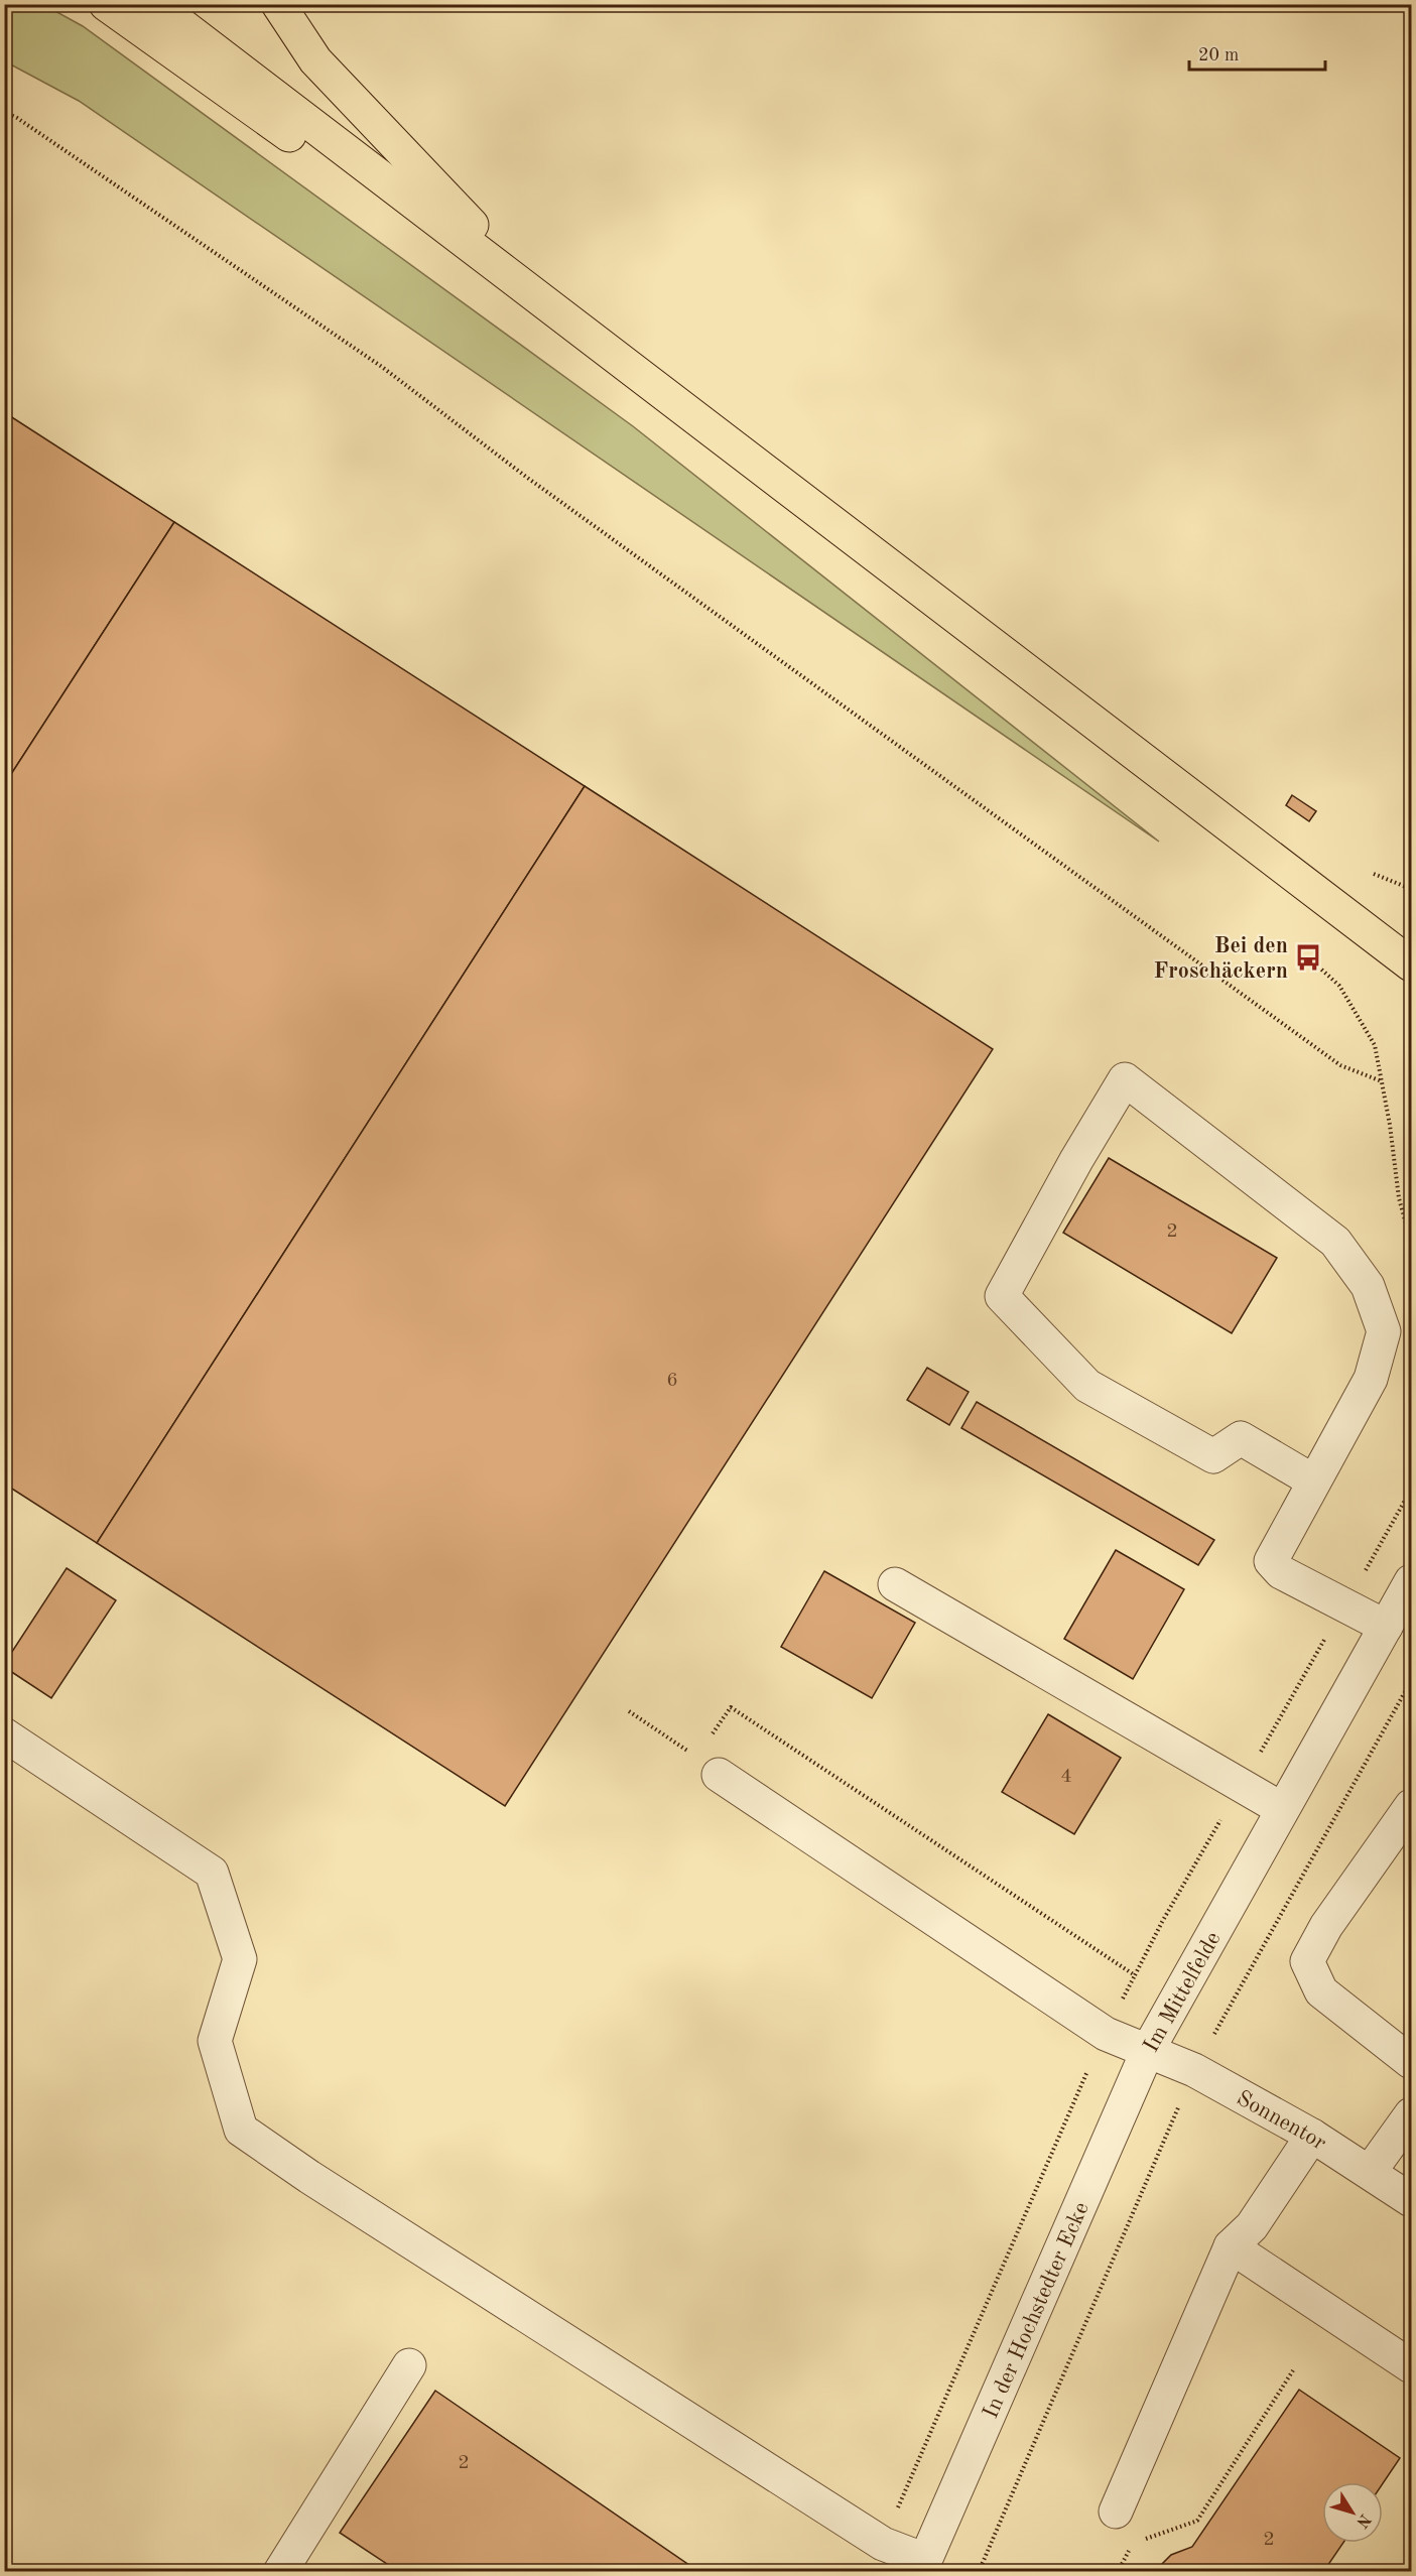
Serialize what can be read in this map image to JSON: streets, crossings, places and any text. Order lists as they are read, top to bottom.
{
  "streets": {
    "street": ["Im Mittelfelde", "Sonnentor", "In der Hochstedter Ecke"]
  },
  "crossings": [
    ["Im Mittelfelde", "Sonnentor"],
    ["Im Mittelfelde", "In der Hochstedter Ecke"],
    ["Sonnentor", "In der Hochstedter Ecke"]
  ],
  "places": {
    "bus stop": ["Bei den Froschäckern"]
  },
  "house_numbers": [
    "2",
    "6",
    "4",
    "2",
    "2"
  ],
  "scale_bar": "20 m",
  "north": "bottom right"
}
